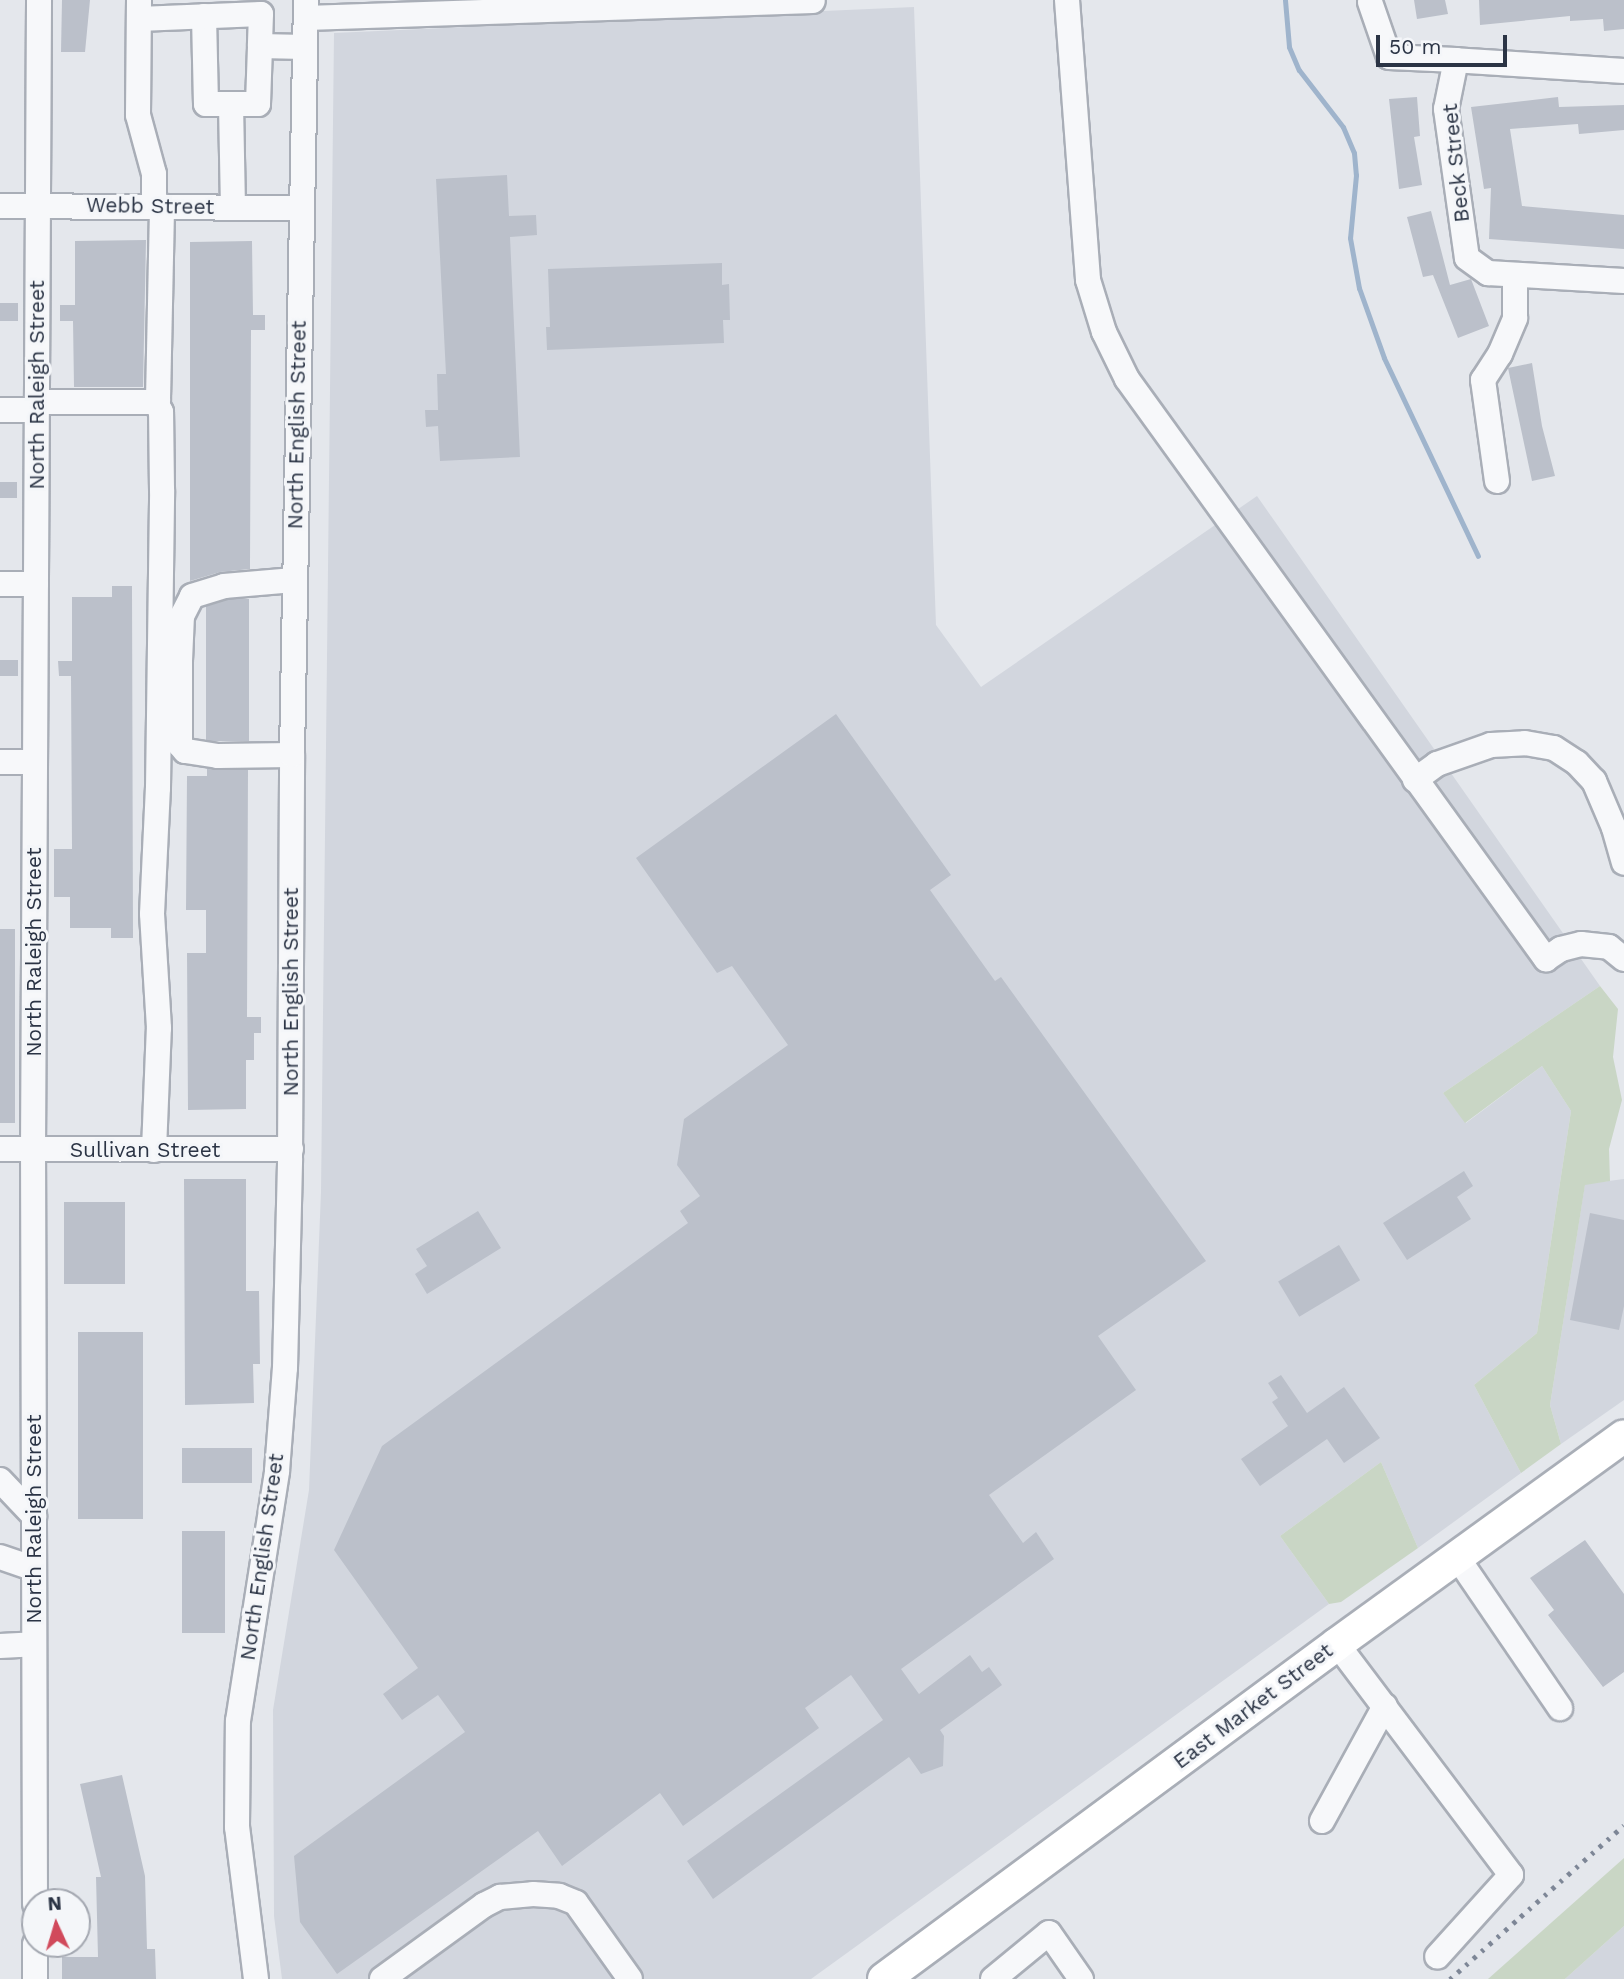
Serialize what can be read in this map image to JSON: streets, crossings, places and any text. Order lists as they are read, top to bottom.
{
  "streets": {
    "main road": ["East Market Street"],
    "street": [
      "Beck Street",
      "Webb Street",
      "North Raleigh Street",
      "North English Street",
      "Sullivan Street"
    ]
  },
  "crossings": [
    ["Webb Street", "North Raleigh Street"],
    ["Webb Street", "North English Street"],
    ["North Raleigh Street", "Sullivan Street"],
    ["North English Street", "Sullivan Street"]
  ],
  "scale_bar": "50 m",
  "north": "top"
}
